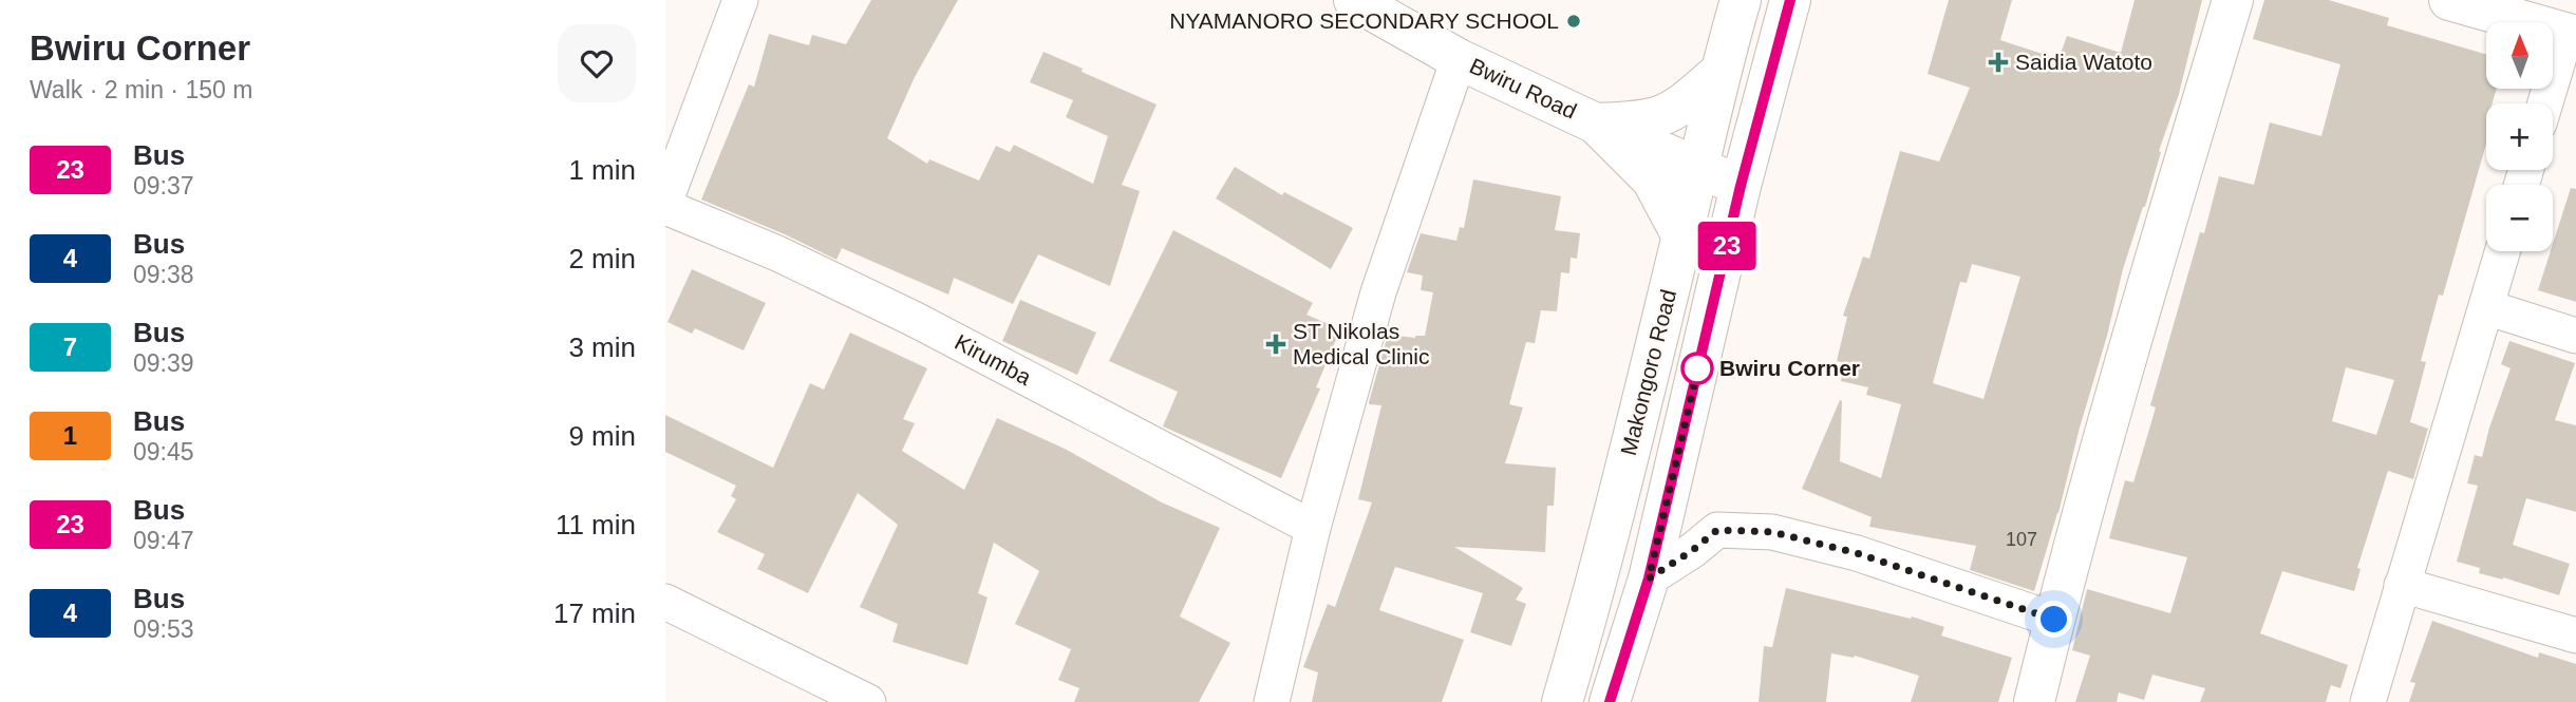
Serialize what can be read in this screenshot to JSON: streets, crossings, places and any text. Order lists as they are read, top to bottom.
{
  "streets": {
    "main road": ["Bwiru Road", "Makongoro Road"],
    "street": ["Kirumba"]
  },
  "crossings": [
    ["Bwiru Road", "Makongoro Road"]
  ],
  "places": {
    "other": ["NYAMANORO SECONDARY SCHOOL", "Bwiru Corner"],
    "health": ["Saidia Watoto", "ST Nikolas Medical Clinic"]
  },
  "lines": ["bus line 23"],
  "house_numbers": ["107"],
  "north": "top",
  "page": {
    "heading": ["Bwiru Corner", "Walk · 2 min · 150 m"],
    "on_map": "23",
    "map_buttons": ["+", "−"],
    "list": [
      {
        "mark": "23",
        "name": "Bus",
        "note": "09:37",
        "value": "1 min"
      },
      {
        "mark": "4",
        "name": "Bus",
        "note": "09:38",
        "value": "2 min"
      },
      {
        "mark": "7",
        "name": "Bus",
        "note": "09:39",
        "value": "3 min"
      },
      {
        "mark": "1",
        "name": "Bus",
        "note": "09:45",
        "value": "9 min"
      },
      {
        "mark": "23",
        "name": "Bus",
        "note": "09:47",
        "value": "11 min"
      },
      {
        "mark": "4",
        "name": "Bus",
        "note": "09:53",
        "value": "17 min"
      }
    ]
  }
}
